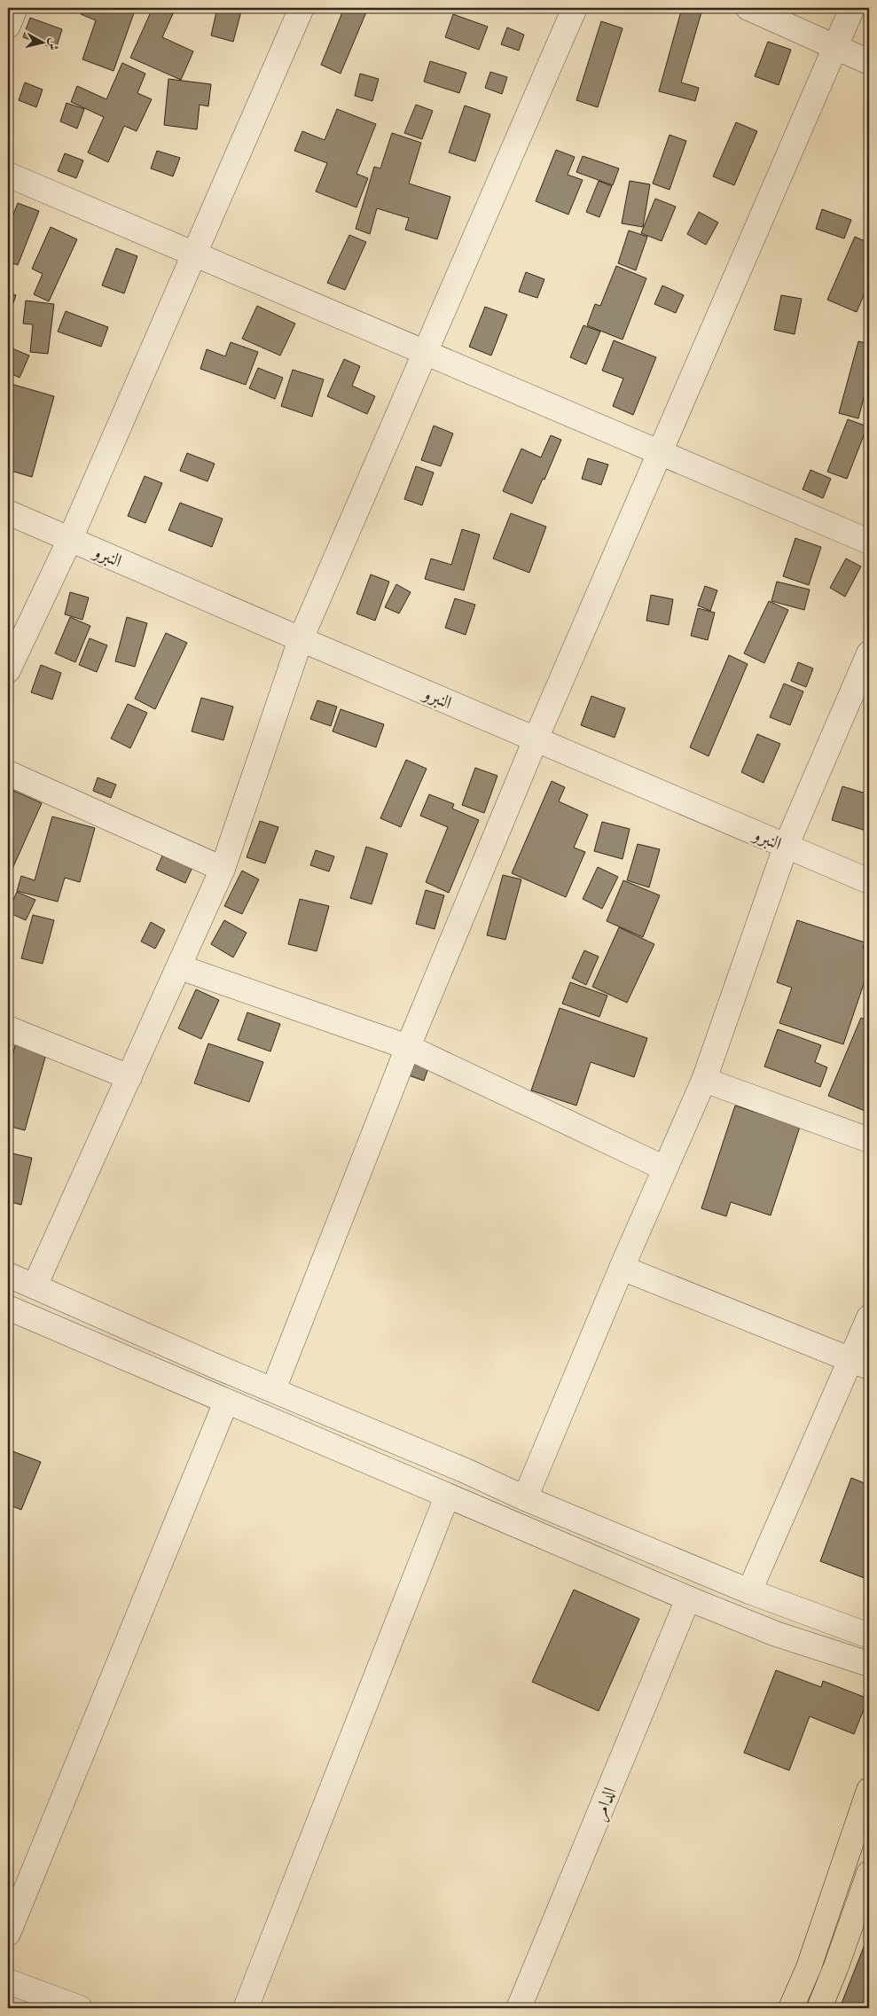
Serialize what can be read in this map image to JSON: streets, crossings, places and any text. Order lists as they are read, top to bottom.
{
  "streets": {
    "street": ["النبرو", "الدامر"]
  },
  "north": "right"
}
